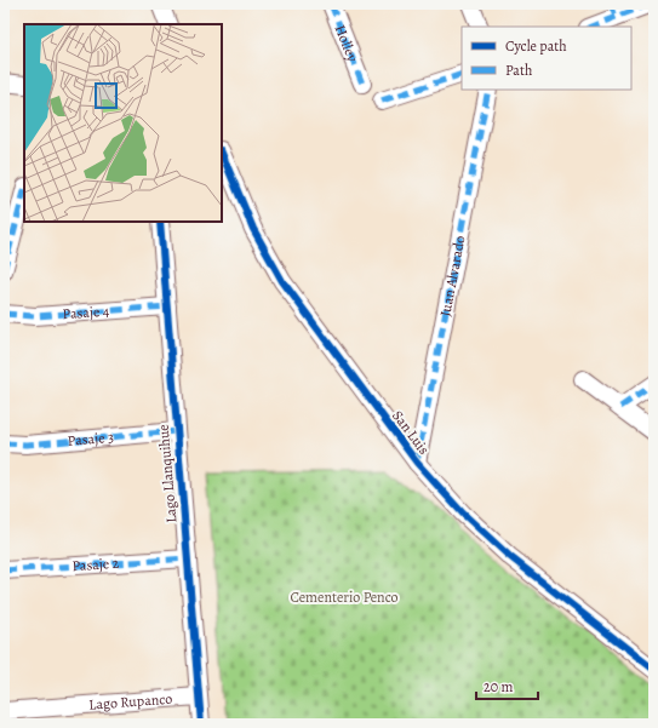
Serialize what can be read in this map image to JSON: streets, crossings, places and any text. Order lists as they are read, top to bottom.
{
  "streets": {
    "street": [
      "Holley",
      "Juan Alvarado",
      "Pasaje 4",
      "San Luis",
      "Pasaje 3",
      "Lago Llanquihue",
      "Pasaje 2",
      "Lago Rupanco"
    ]
  },
  "crossings": [
    ["Juan Alvarado", "San Luis"],
    ["Pasaje 4", "Lago Llanquihue"],
    ["Pasaje 3", "Lago Llanquihue"],
    ["Lago Llanquihue", "Pasaje 2"],
    ["Lago Llanquihue", "Lago Rupanco"]
  ],
  "parks": ["Cementerio Penco"],
  "legend": ["Cycle path", "Path"],
  "scale_bar": "20 m"
}
